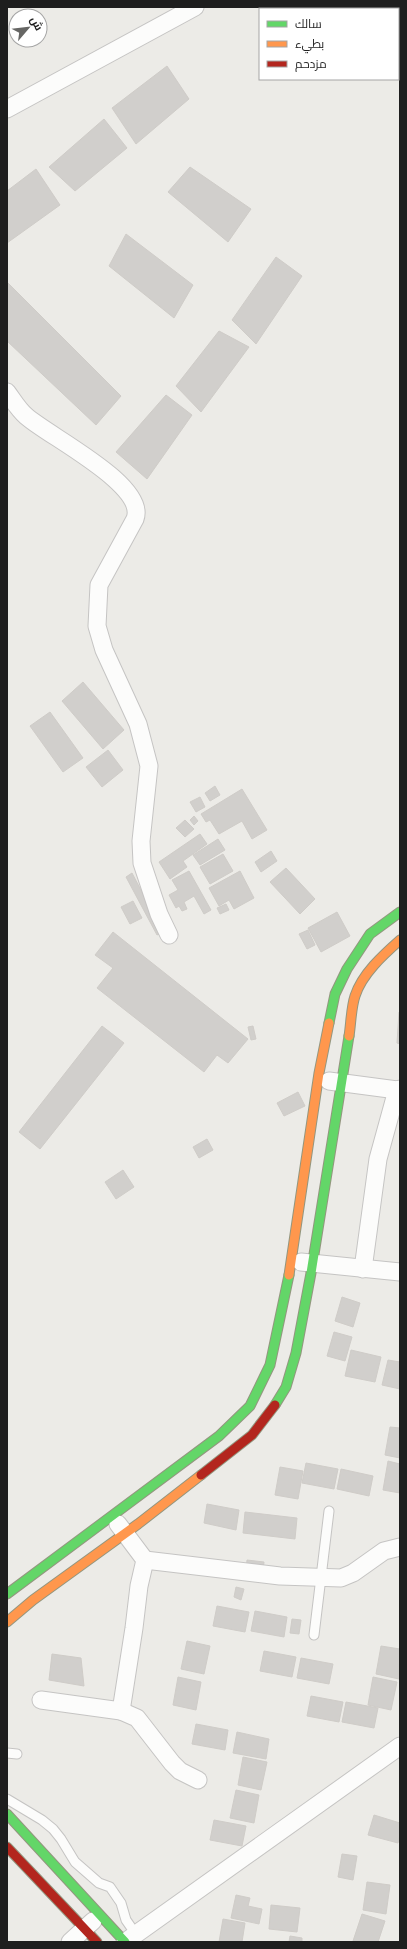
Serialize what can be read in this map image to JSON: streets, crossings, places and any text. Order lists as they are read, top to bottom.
{
  "legend": ["سالك", "بطيء", "مزدحم"],
  "north": "top right"
}
